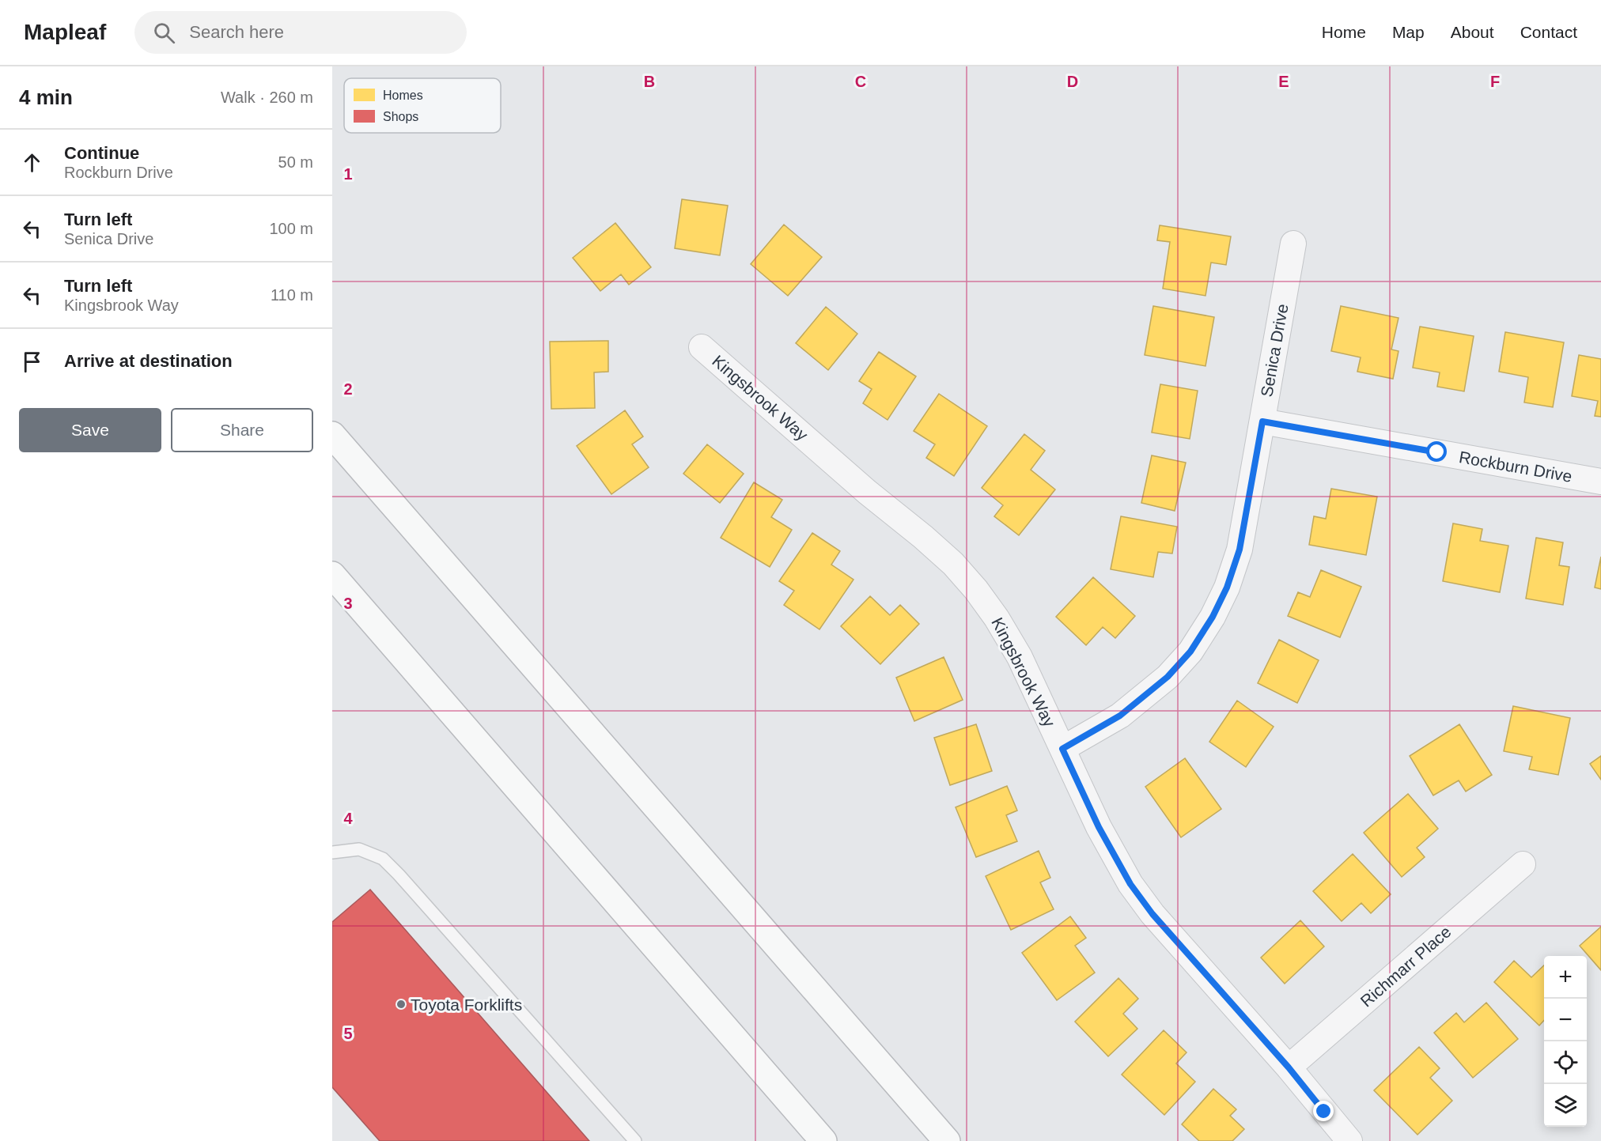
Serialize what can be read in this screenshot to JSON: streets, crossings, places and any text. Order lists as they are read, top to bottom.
{
  "streets": {
    "street": [
      "Senica Drive",
      "Kingsbrook Way",
      "Rockburn Drive",
      "Richmarr Place"
    ]
  },
  "crossings": [
    ["Senica Drive", "Kingsbrook Way"],
    ["Senica Drive", "Rockburn Drive"],
    ["Kingsbrook Way", "Richmarr Place"]
  ],
  "places": ["Toyota Forklifts"],
  "legend": ["Homes", "Shops"],
  "page": {
    "header": "Mapleaf",
    "search": "Search here",
    "nav": [
      "Home",
      "Map",
      "About",
      "Contact"
    ],
    "heading": ["4 min", "Walk · 260 m"],
    "list": [
      ["Continue", "Rockburn Drive", "50 m"],
      ["Turn left", "Senica Drive", "100 m"],
      ["Turn left", "Kingsbrook Way", "110 m"],
      "Arrive at destination"
    ],
    "buttons": ["Save", "Share"],
    "map_buttons": ["+", "−"]
  },
  "grid": {
    "columns": [
      "B",
      "C",
      "D",
      "E",
      "F"
    ],
    "rows": [
      "1",
      "2",
      "3",
      "4",
      "5"
    ]
  }
}
